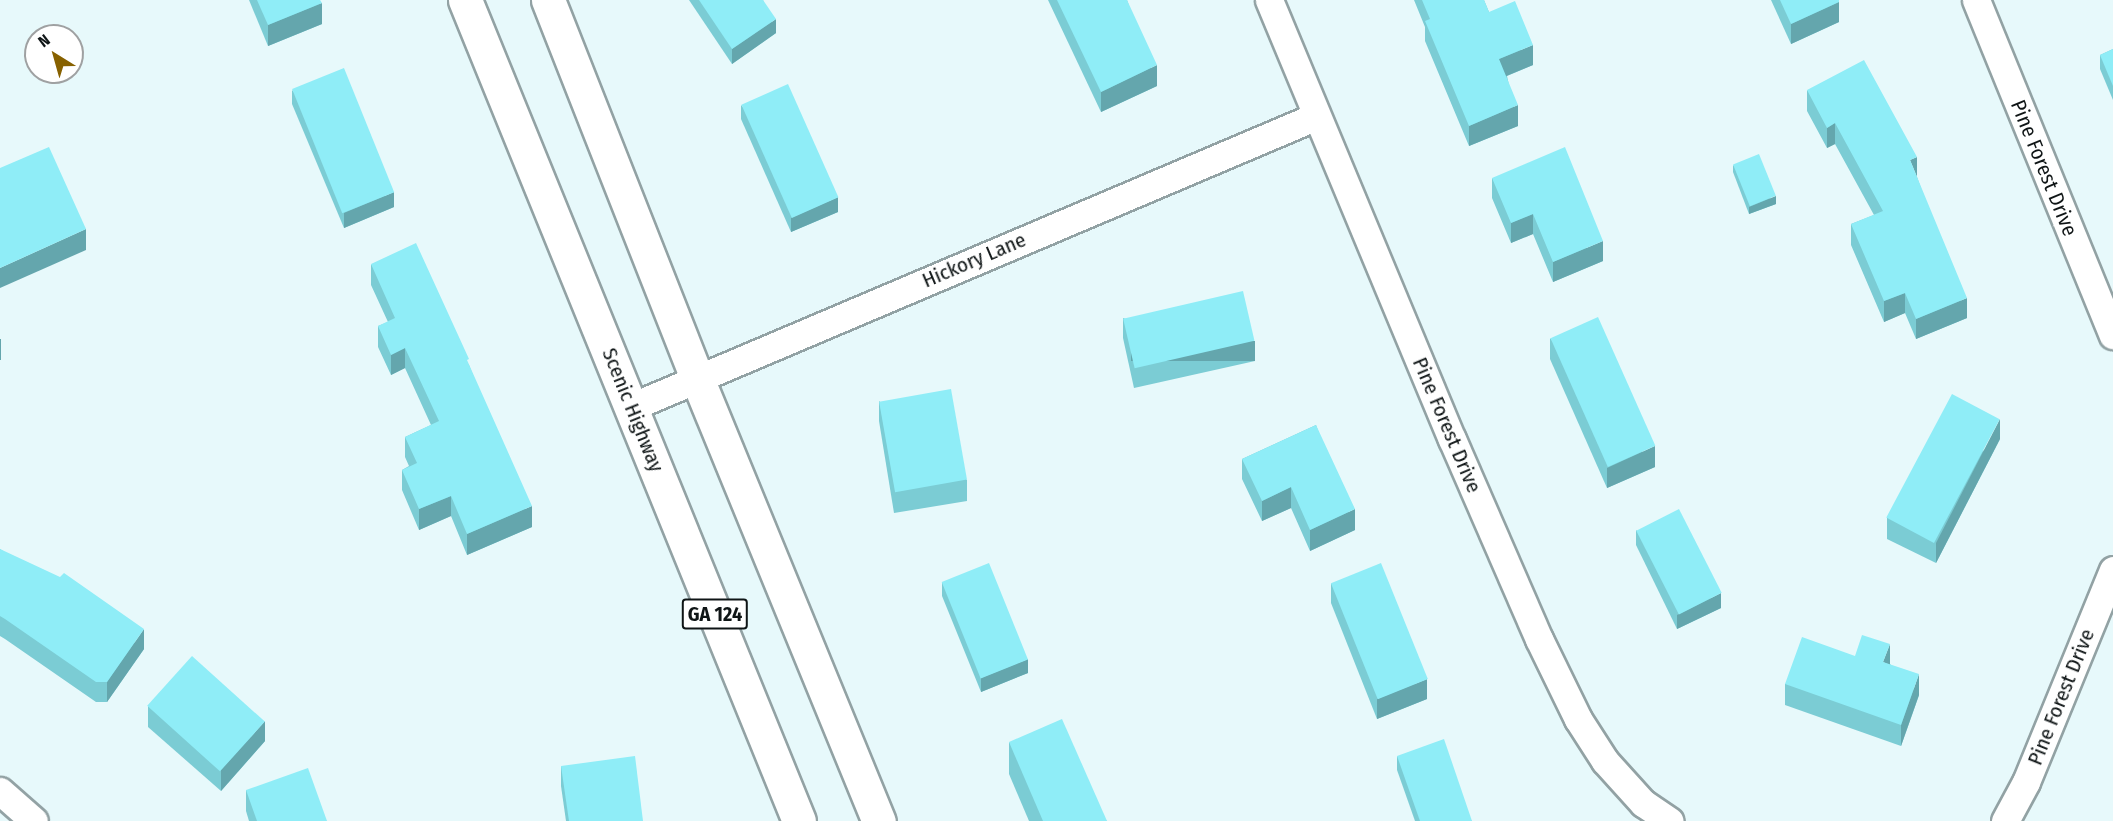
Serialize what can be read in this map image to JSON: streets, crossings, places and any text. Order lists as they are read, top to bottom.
{
  "streets": {
    "highway": ["Scenic Highway", "GA 124"],
    "street": ["Pine Forest Drive", "Hickory Lane"]
  },
  "crossings": [
    ["Pine Forest Drive", "Hickory Lane"],
    ["Hickory Lane", "Scenic Highway"]
  ],
  "north": "top left"
}
